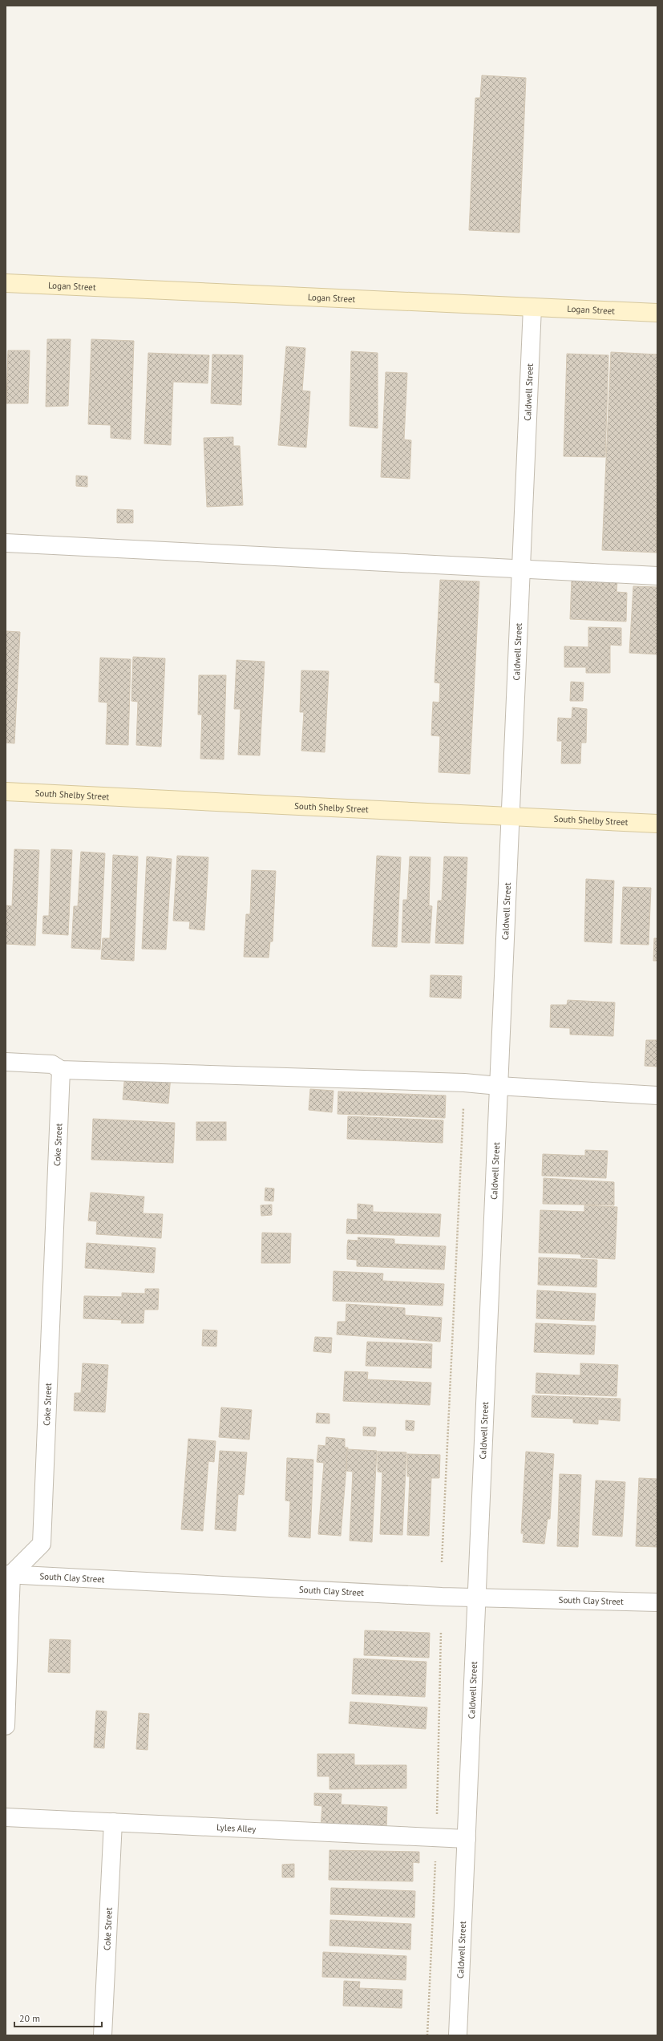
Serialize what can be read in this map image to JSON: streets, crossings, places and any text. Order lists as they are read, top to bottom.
{
  "streets": {
    "main road": ["Logan Street", "South Shelby Street"],
    "street": [
      "Caldwell Street",
      "Coke Street",
      "South Clay Street",
      "Lyles Alley"
    ]
  },
  "crossings": [
    ["Logan Street", "Caldwell Street"],
    ["Caldwell Street", "South Shelby Street"],
    ["Caldwell Street", "South Clay Street"],
    ["Caldwell Street", "Lyles Alley"],
    ["Coke Street", "South Clay Street"],
    ["Coke Street", "Lyles Alley"]
  ],
  "scale_bar": "20 m"
}
